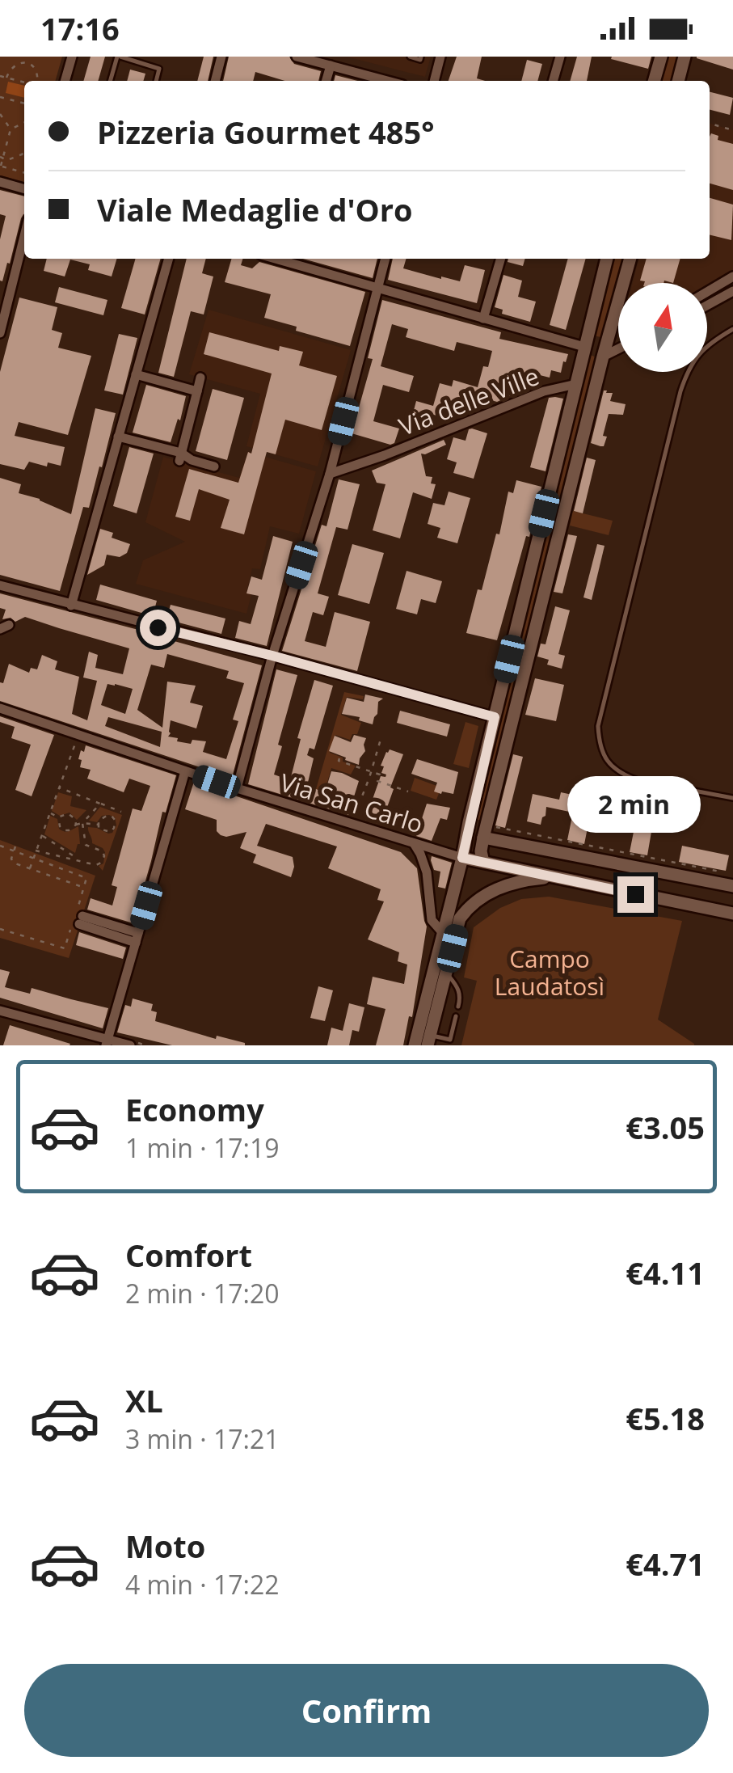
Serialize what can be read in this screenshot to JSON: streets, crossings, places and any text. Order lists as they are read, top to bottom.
{
  "streets": {
    "street": ["Via delle Ville", "Via San Carlo"]
  },
  "parks": ["Campo Laudatosì"],
  "north": "top",
  "page": {
    "status": "17:16",
    "banner": ["Pizzeria Gourmet 485°", "Viale Medaglie d'Oro"],
    "bubble": "2 min",
    "list": [
      {
        "name": "Economy",
        "note": "1 min · 17:19",
        "value": "€3.05"
      },
      {
        "name": "Comfort",
        "note": "2 min · 17:20",
        "value": "€4.11"
      },
      {
        "name": "XL",
        "note": "3 min · 17:21",
        "value": "€5.18"
      },
      {
        "name": "Moto",
        "note": "4 min · 17:22",
        "value": "€4.71"
      }
    ],
    "buttons": "Confirm"
  }
}
